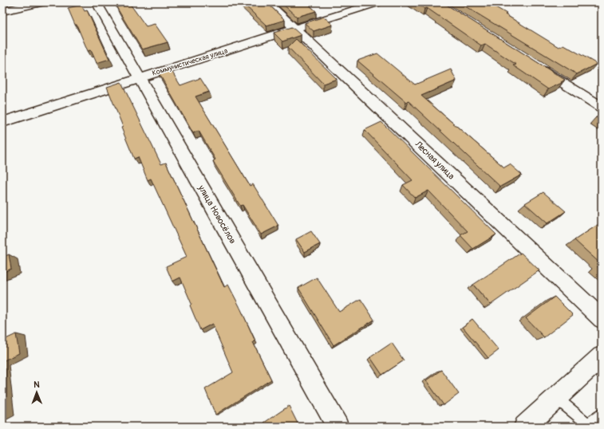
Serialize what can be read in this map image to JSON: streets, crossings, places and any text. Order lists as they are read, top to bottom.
{
  "streets": {
    "street": ["Коммунистическая улица", "Лесная улица", "улица Новосёлов"]
  },
  "crossings": [
    ["Коммунистическая улица", "Лесная улица"],
    ["Коммунистическая улица", "улица Новосёлов"]
  ],
  "north": "top"
}
